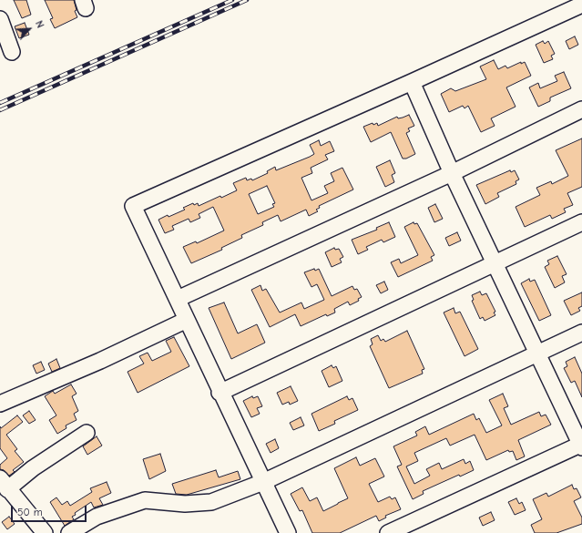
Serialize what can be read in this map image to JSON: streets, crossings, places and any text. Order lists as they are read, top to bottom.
{
  "scale_bar": "50 m",
  "north": "top right"
}
